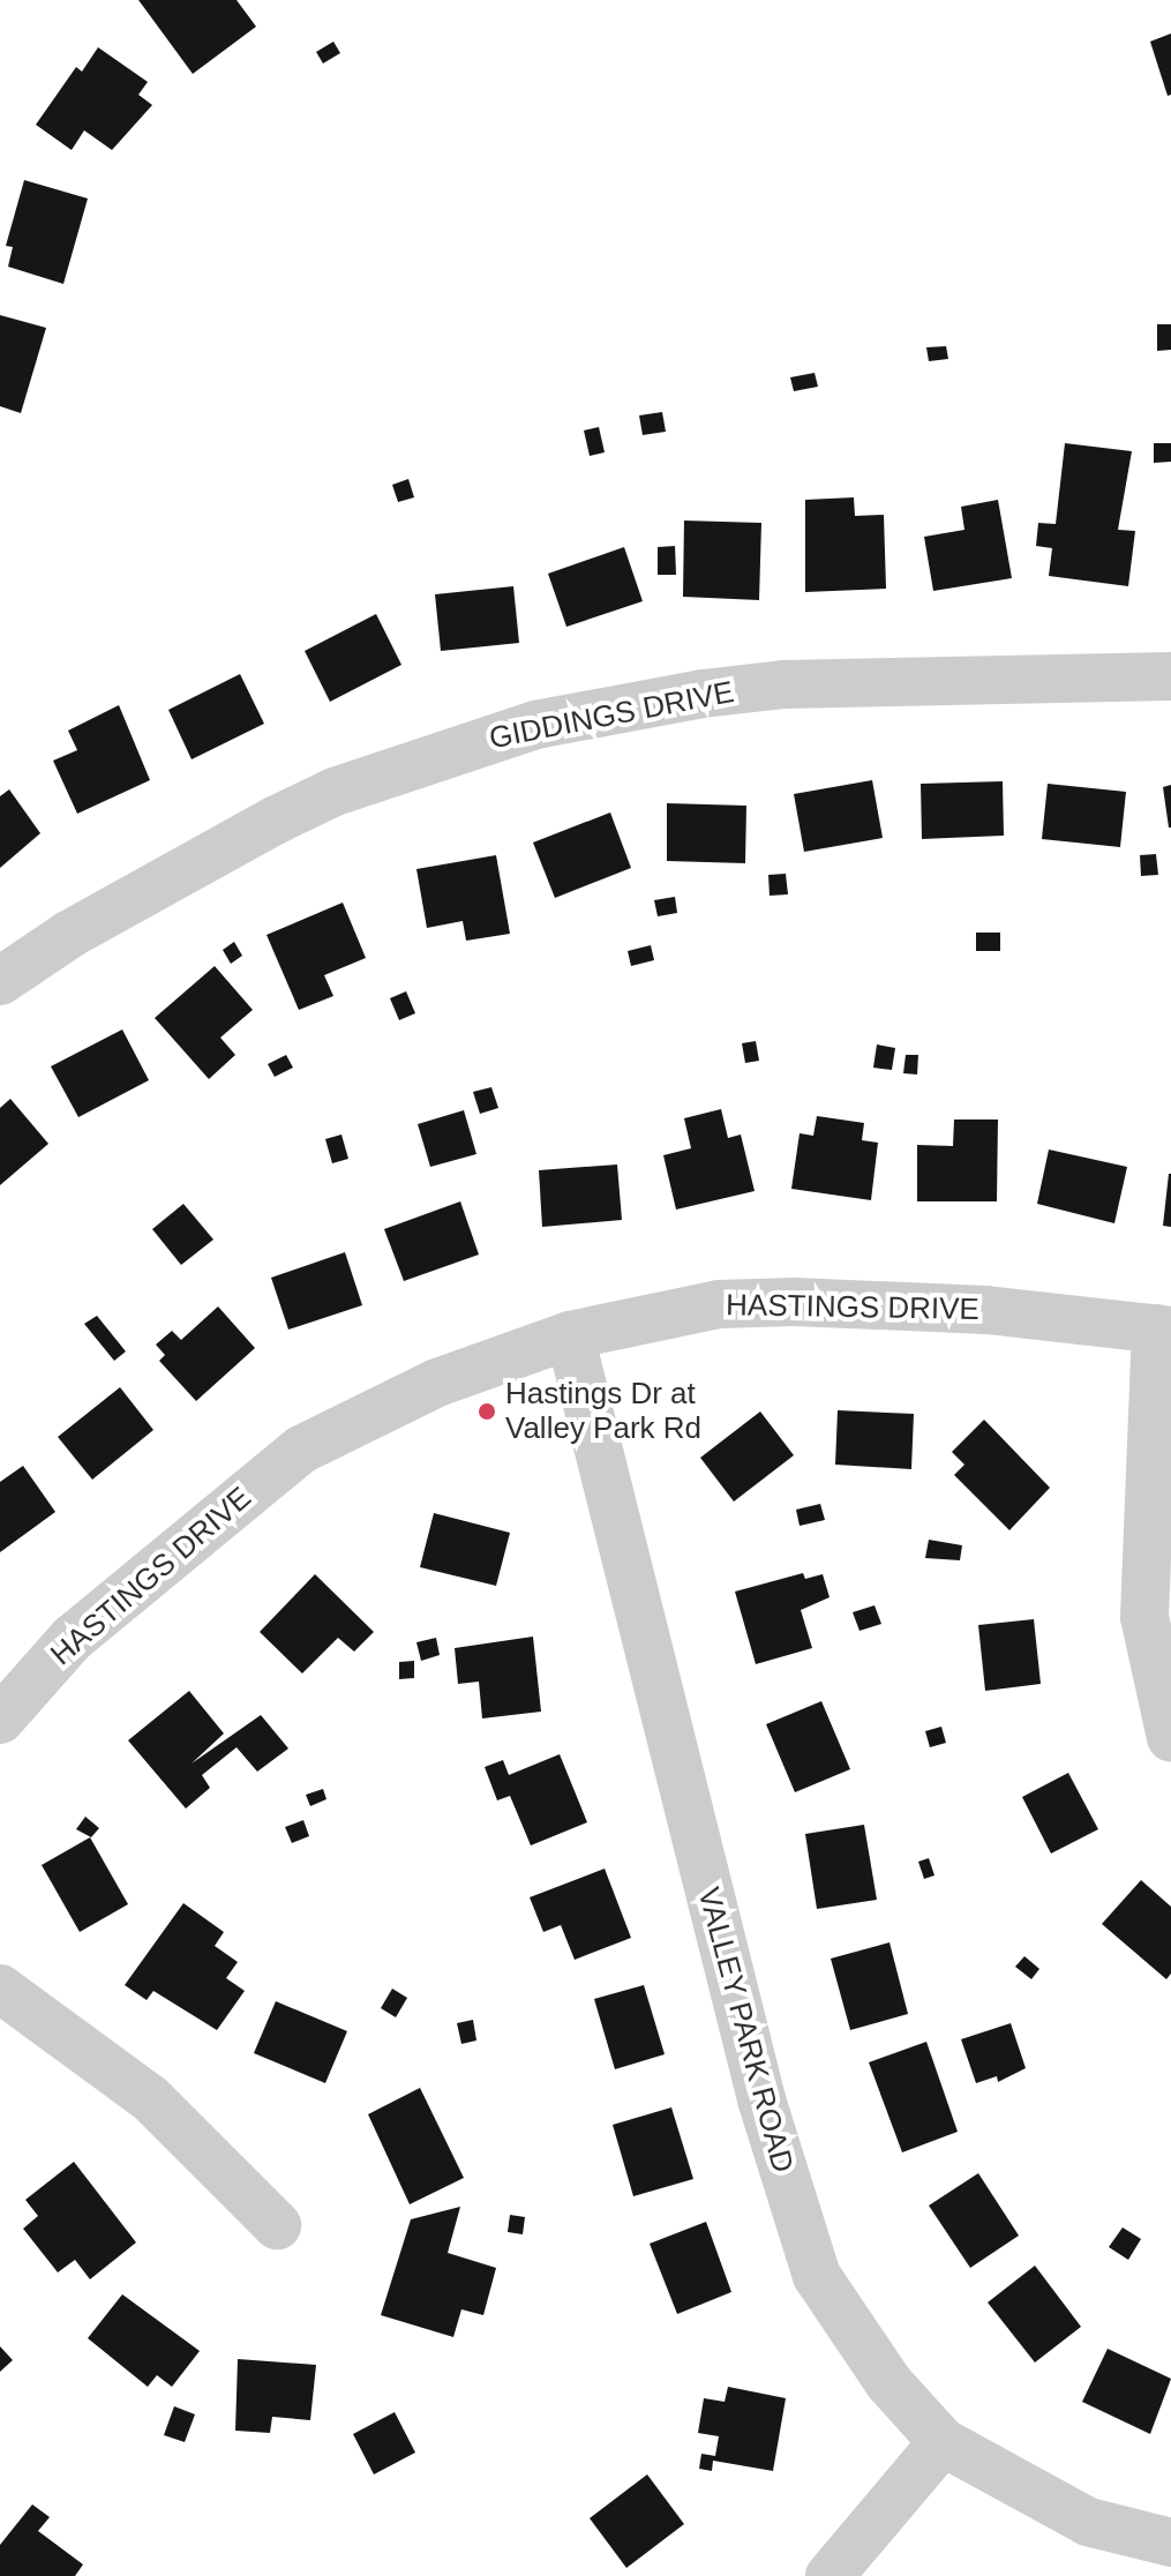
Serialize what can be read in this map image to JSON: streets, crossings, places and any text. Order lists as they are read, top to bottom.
{
  "streets": {
    "street": ["GIDDINGS DRIVE", "HASTINGS DRIVE", "VALLEY PARK ROAD"]
  },
  "crossings": [
    ["HASTINGS DRIVE", "VALLEY PARK ROAD"]
  ],
  "places": ["Hastings Dr at Valley Park Rd"]
}
